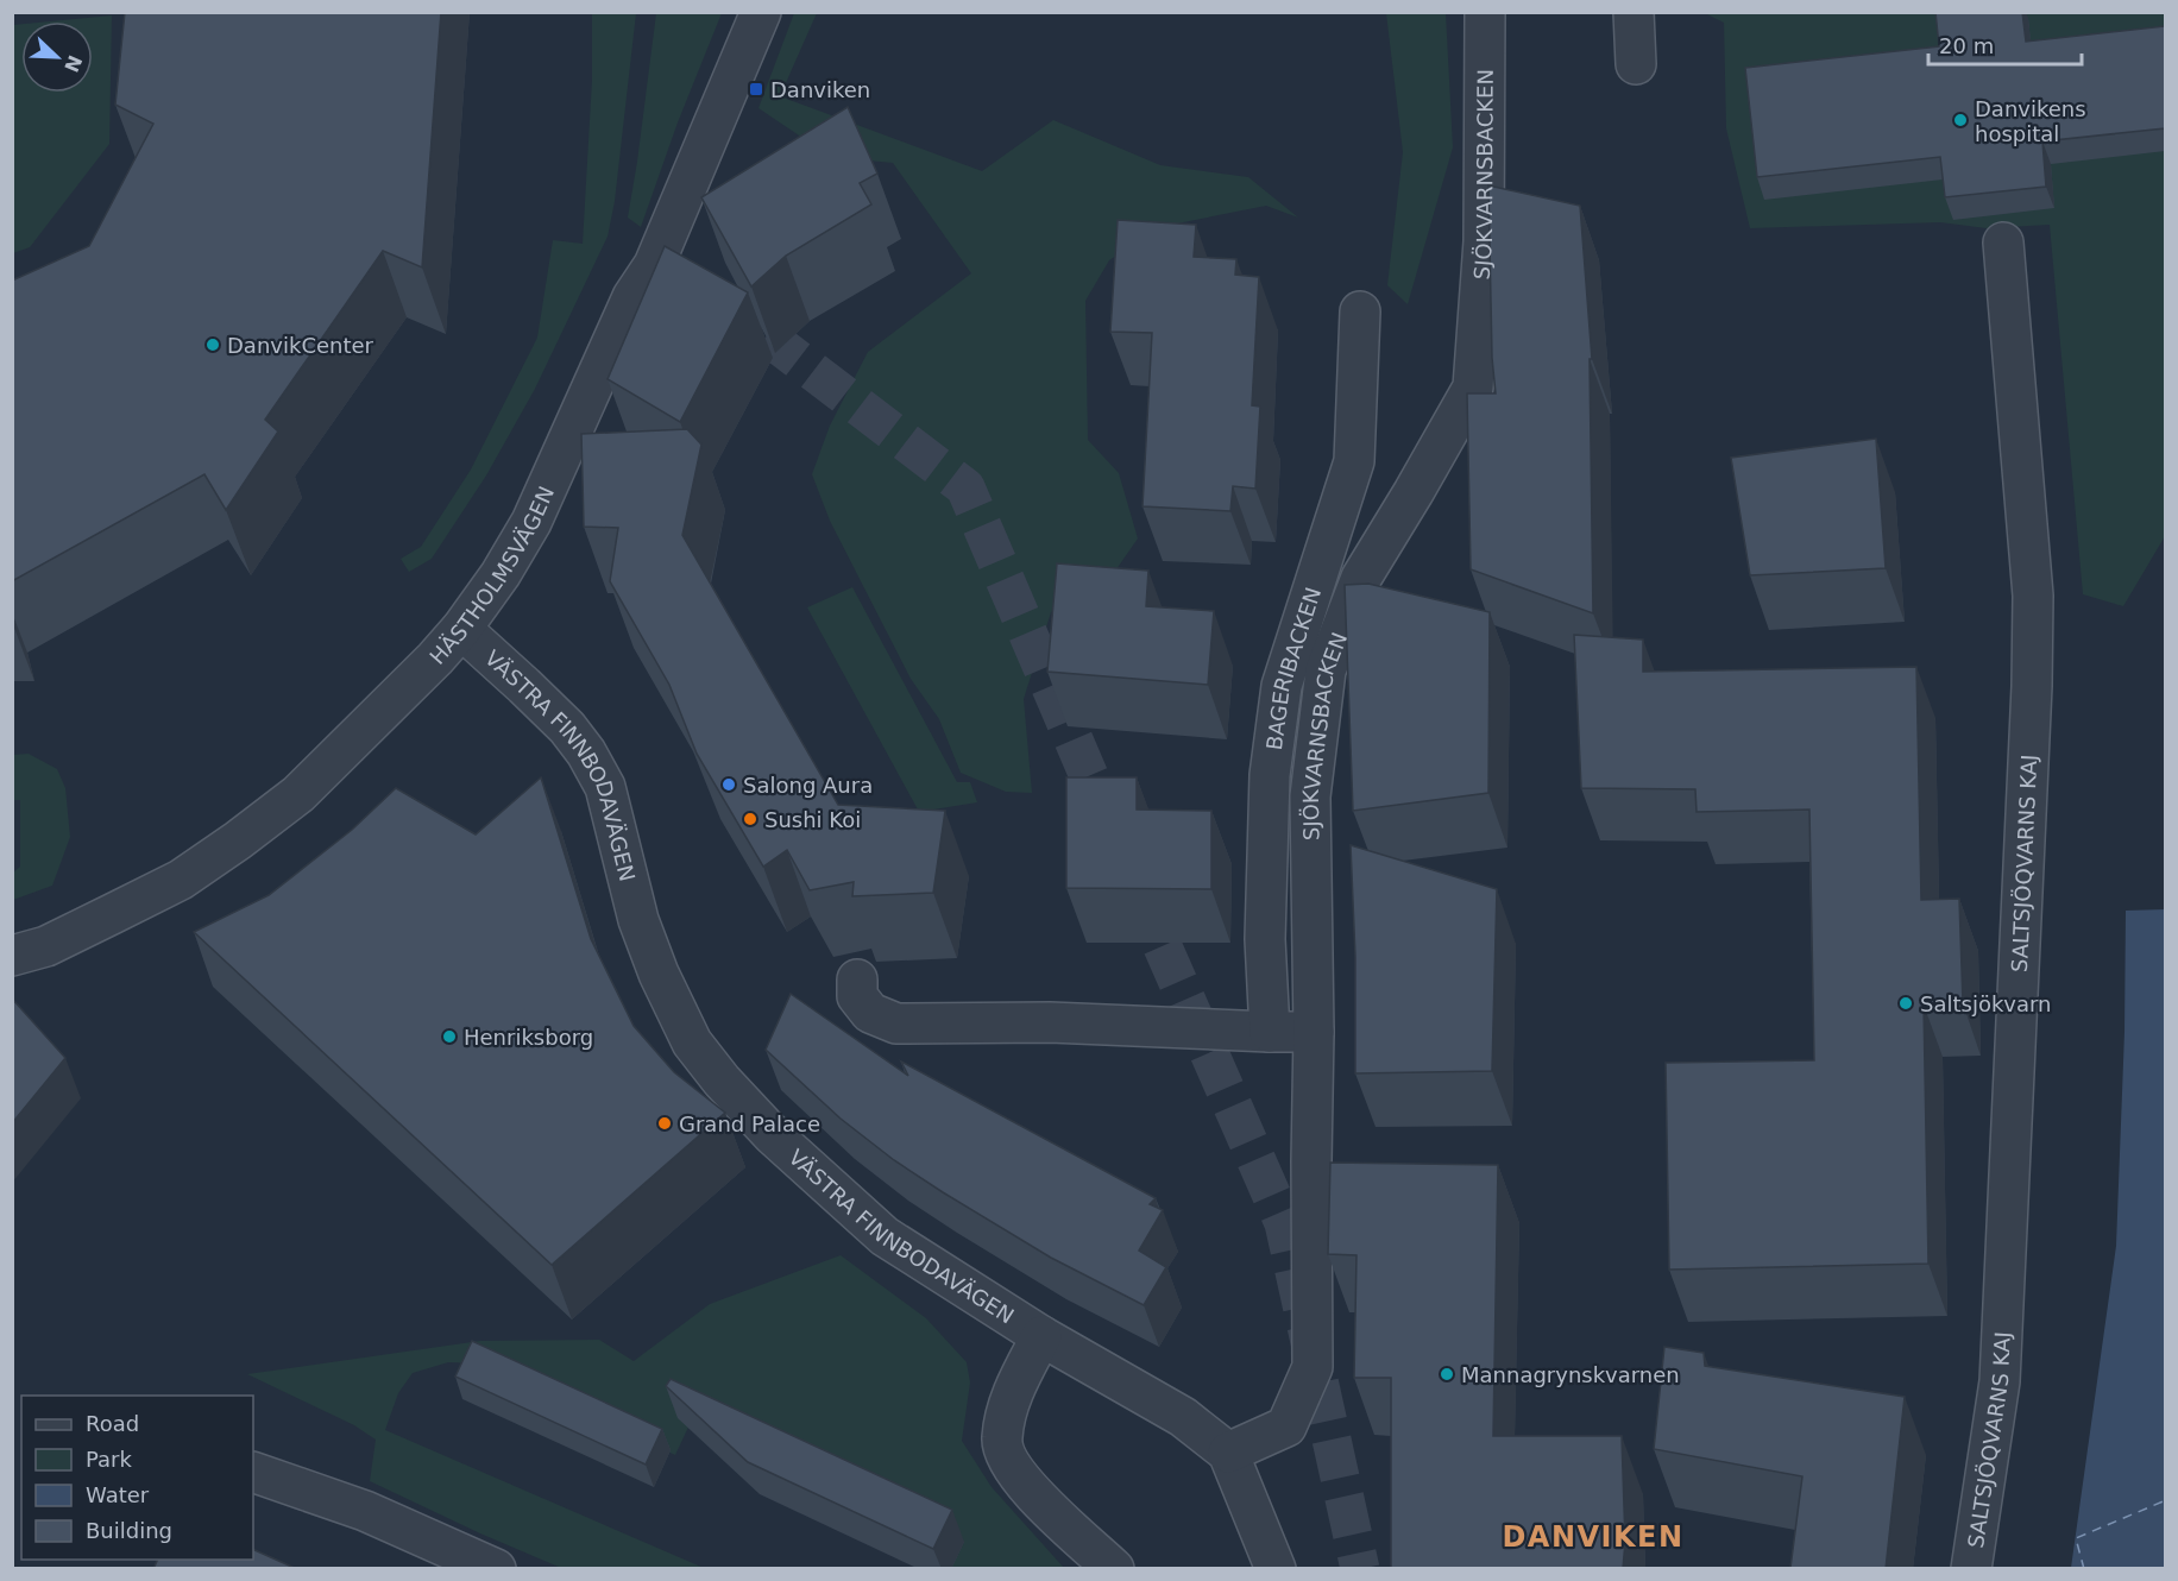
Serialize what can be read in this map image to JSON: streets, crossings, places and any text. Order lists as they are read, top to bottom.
{
  "streets": {
    "street": [
      "SJÖKVARNSBACKEN",
      "HÄSTHOLMSVÄGEN",
      "BAGERIBACKEN",
      "VÄSTRA FINNBODAVÄGEN",
      "SALTSJÖQVARNS KAJ"
    ]
  },
  "crossings": [
    ["SJÖKVARNSBACKEN", "VÄSTRA FINNBODAVÄGEN"],
    ["HÄSTHOLMSVÄGEN", "VÄSTRA FINNBODAVÄGEN"]
  ],
  "districts": ["DANVIKEN"],
  "places": {
    "transit": ["Danviken"],
    "other": [
      "Danvikens hospital",
      "DanvikCenter",
      "Salong Aura",
      "Sushi Koi",
      "Saltsjökvarn",
      "Henriksborg",
      "Grand Palace",
      "Mannagrynskvarnen"
    ]
  },
  "legend": [
    "Road",
    "Park",
    "Water",
    "Building"
  ],
  "scale_bar": "20 m",
  "north": "bottom right"
}
